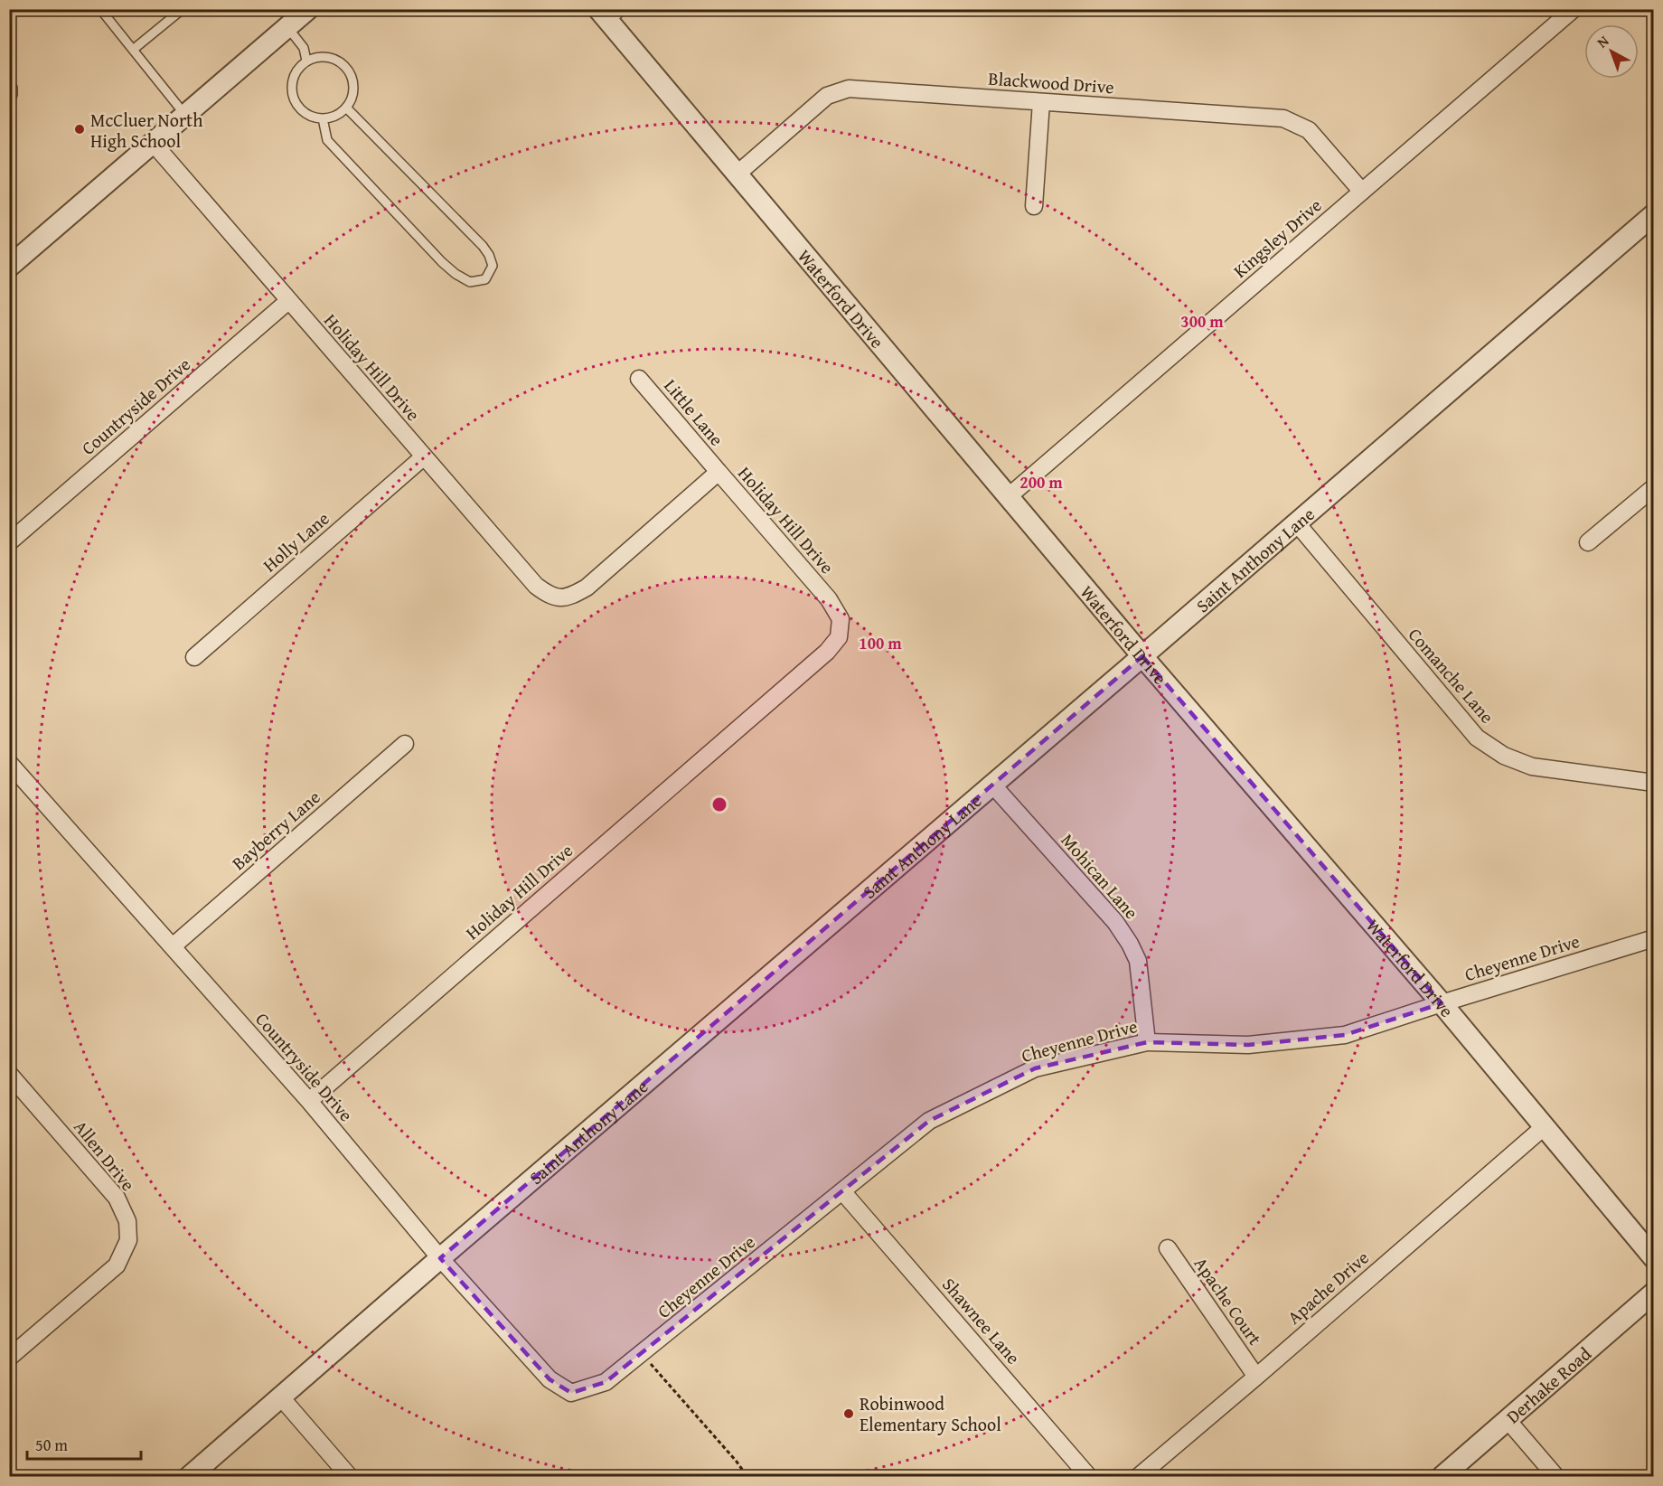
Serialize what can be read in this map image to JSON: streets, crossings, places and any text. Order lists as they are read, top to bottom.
{
  "streets": {
    "street": [
      "Blackwood Drive",
      "Kingsley Drive",
      "Waterford Drive",
      "Holiday Hill Drive",
      "Countryside Drive",
      "Little Lane",
      "Holly Lane",
      "Saint Anthony Lane",
      "Comanche Lane",
      "Bayberry Lane",
      "Mohican Lane",
      "Cheyenne Drive",
      "Allen Drive",
      "Apache Drive",
      "Apache Court",
      "Shawnee Lane",
      "Derhake Road"
    ]
  },
  "crossings": [
    ["Blackwood Drive", "Kingsley Drive"],
    ["Blackwood Drive", "Waterford Drive"],
    ["Kingsley Drive", "Waterford Drive"],
    ["Waterford Drive", "Saint Anthony Lane"],
    ["Waterford Drive", "Cheyenne Drive"],
    ["Waterford Drive", "Apache Drive"],
    ["Holiday Hill Drive", "Countryside Drive"],
    ["Holiday Hill Drive", "Little Lane"],
    ["Holiday Hill Drive", "Holly Lane"],
    ["Countryside Drive", "Saint Anthony Lane"],
    ["Countryside Drive", "Bayberry Lane"],
    ["Countryside Drive", "Cheyenne Drive"],
    ["Saint Anthony Lane", "Comanche Lane"],
    ["Saint Anthony Lane", "Mohican Lane"],
    ["Mohican Lane", "Cheyenne Drive"],
    ["Cheyenne Drive", "Shawnee Lane"],
    ["Apache Drive", "Apache Court"]
  ],
  "places": ["McCluer North High School", "Robinwood Elementary School"],
  "scale_bar": "50 m",
  "north": "top left",
  "rings": ["300 m", "200 m", "100 m"]
}
